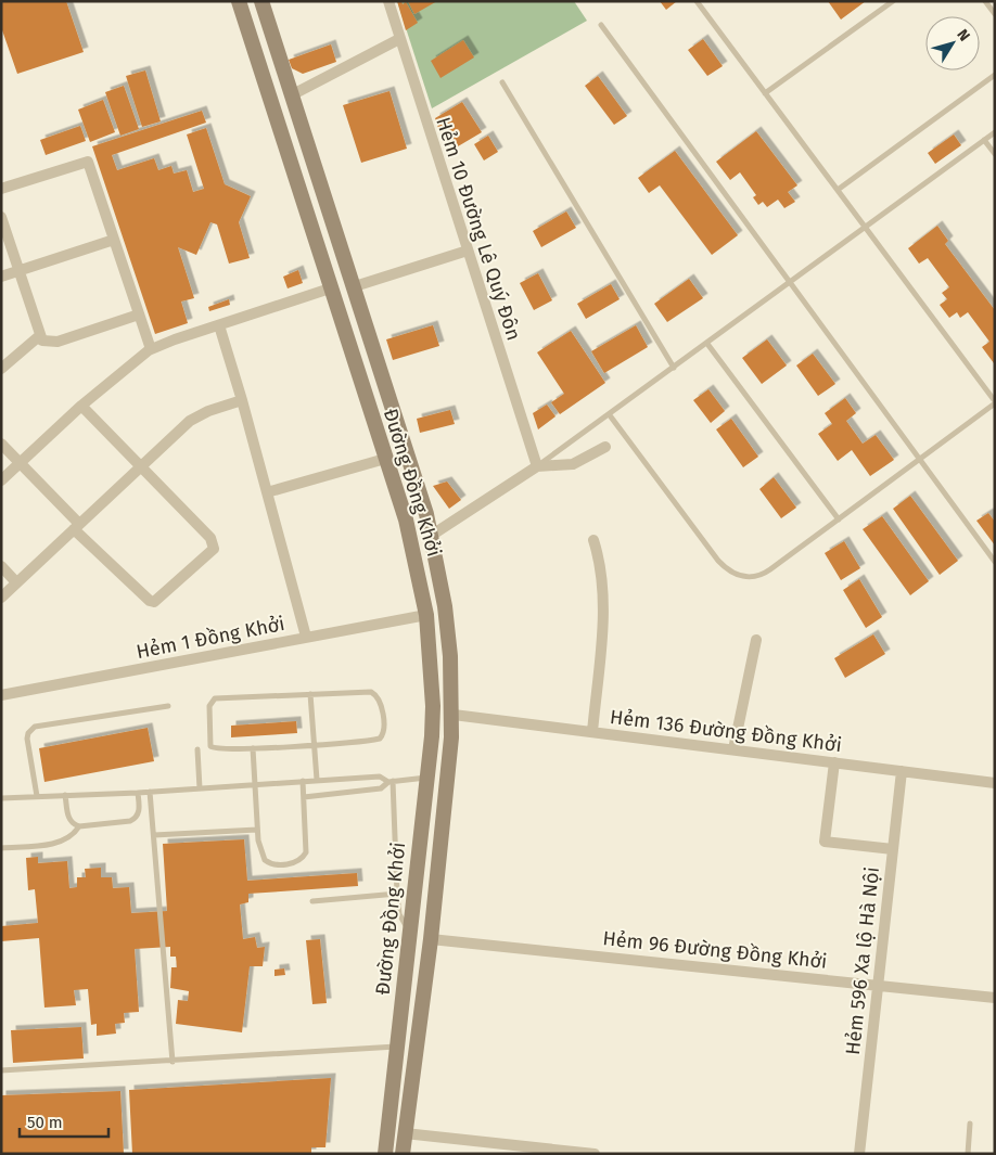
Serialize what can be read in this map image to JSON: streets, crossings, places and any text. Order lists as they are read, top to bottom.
{
  "streets": {
    "main road": ["Đường Đồng Khởi"],
    "street": [
      "Hẻm 10 Đường Lê Quý Đôn",
      "Hẻm 1 Đồng Khởi",
      "Hẻm 136 Đường Đồng Khởi",
      "Hẻm 96 Đường Đồng Khởi",
      "Hẻm 596 Xa lộ Hà Nội"
    ]
  },
  "crossings": [
    ["Đường Đồng Khởi", "Hẻm 1 Đồng Khởi"],
    ["Đường Đồng Khởi", "Hẻm 136 Đường Đồng Khởi"],
    ["Đường Đồng Khởi", "Hẻm 96 Đường Đồng Khởi"],
    ["Hẻm 136 Đường Đồng Khởi", "Hẻm 596 Xa lộ Hà Nội"],
    ["Hẻm 96 Đường Đồng Khởi", "Hẻm 596 Xa lộ Hà Nội"]
  ],
  "scale_bar": "50 m",
  "north": "top right"
}
